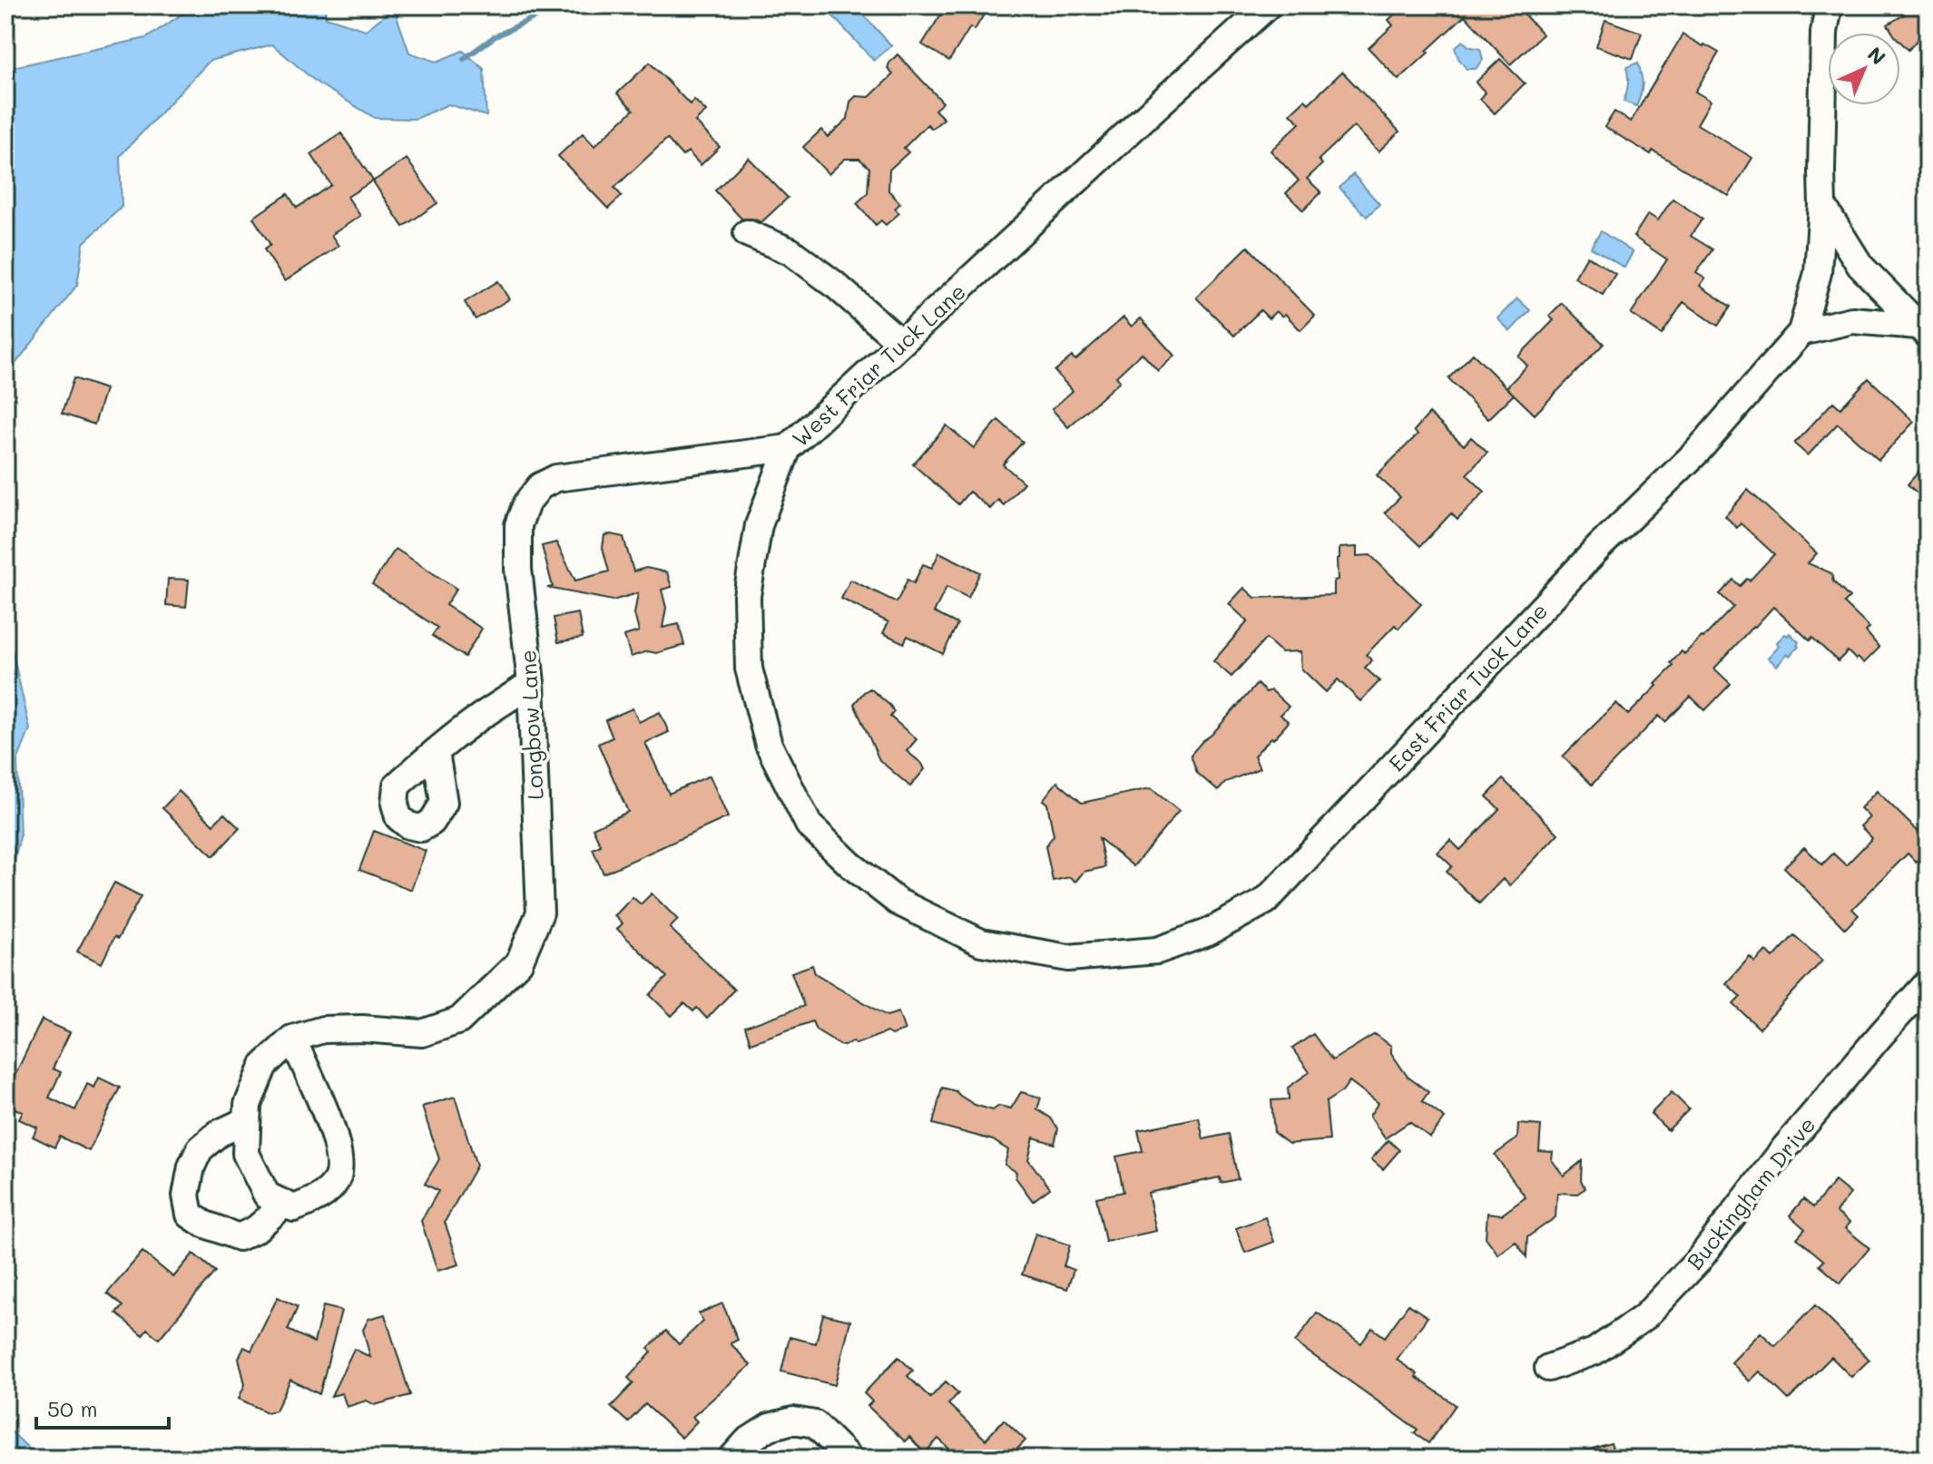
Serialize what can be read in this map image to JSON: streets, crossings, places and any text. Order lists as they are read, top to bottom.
{
  "streets": {
    "street": [
      "West Friar Tuck Lane",
      "East Friar Tuck Lane",
      "Longbow Lane",
      "Buckingham Drive"
    ]
  },
  "crossings": [
    ["West Friar Tuck Lane", "East Friar Tuck Lane"],
    ["West Friar Tuck Lane", "Longbow Lane"]
  ],
  "scale_bar": "50 m",
  "north": "top right"
}
